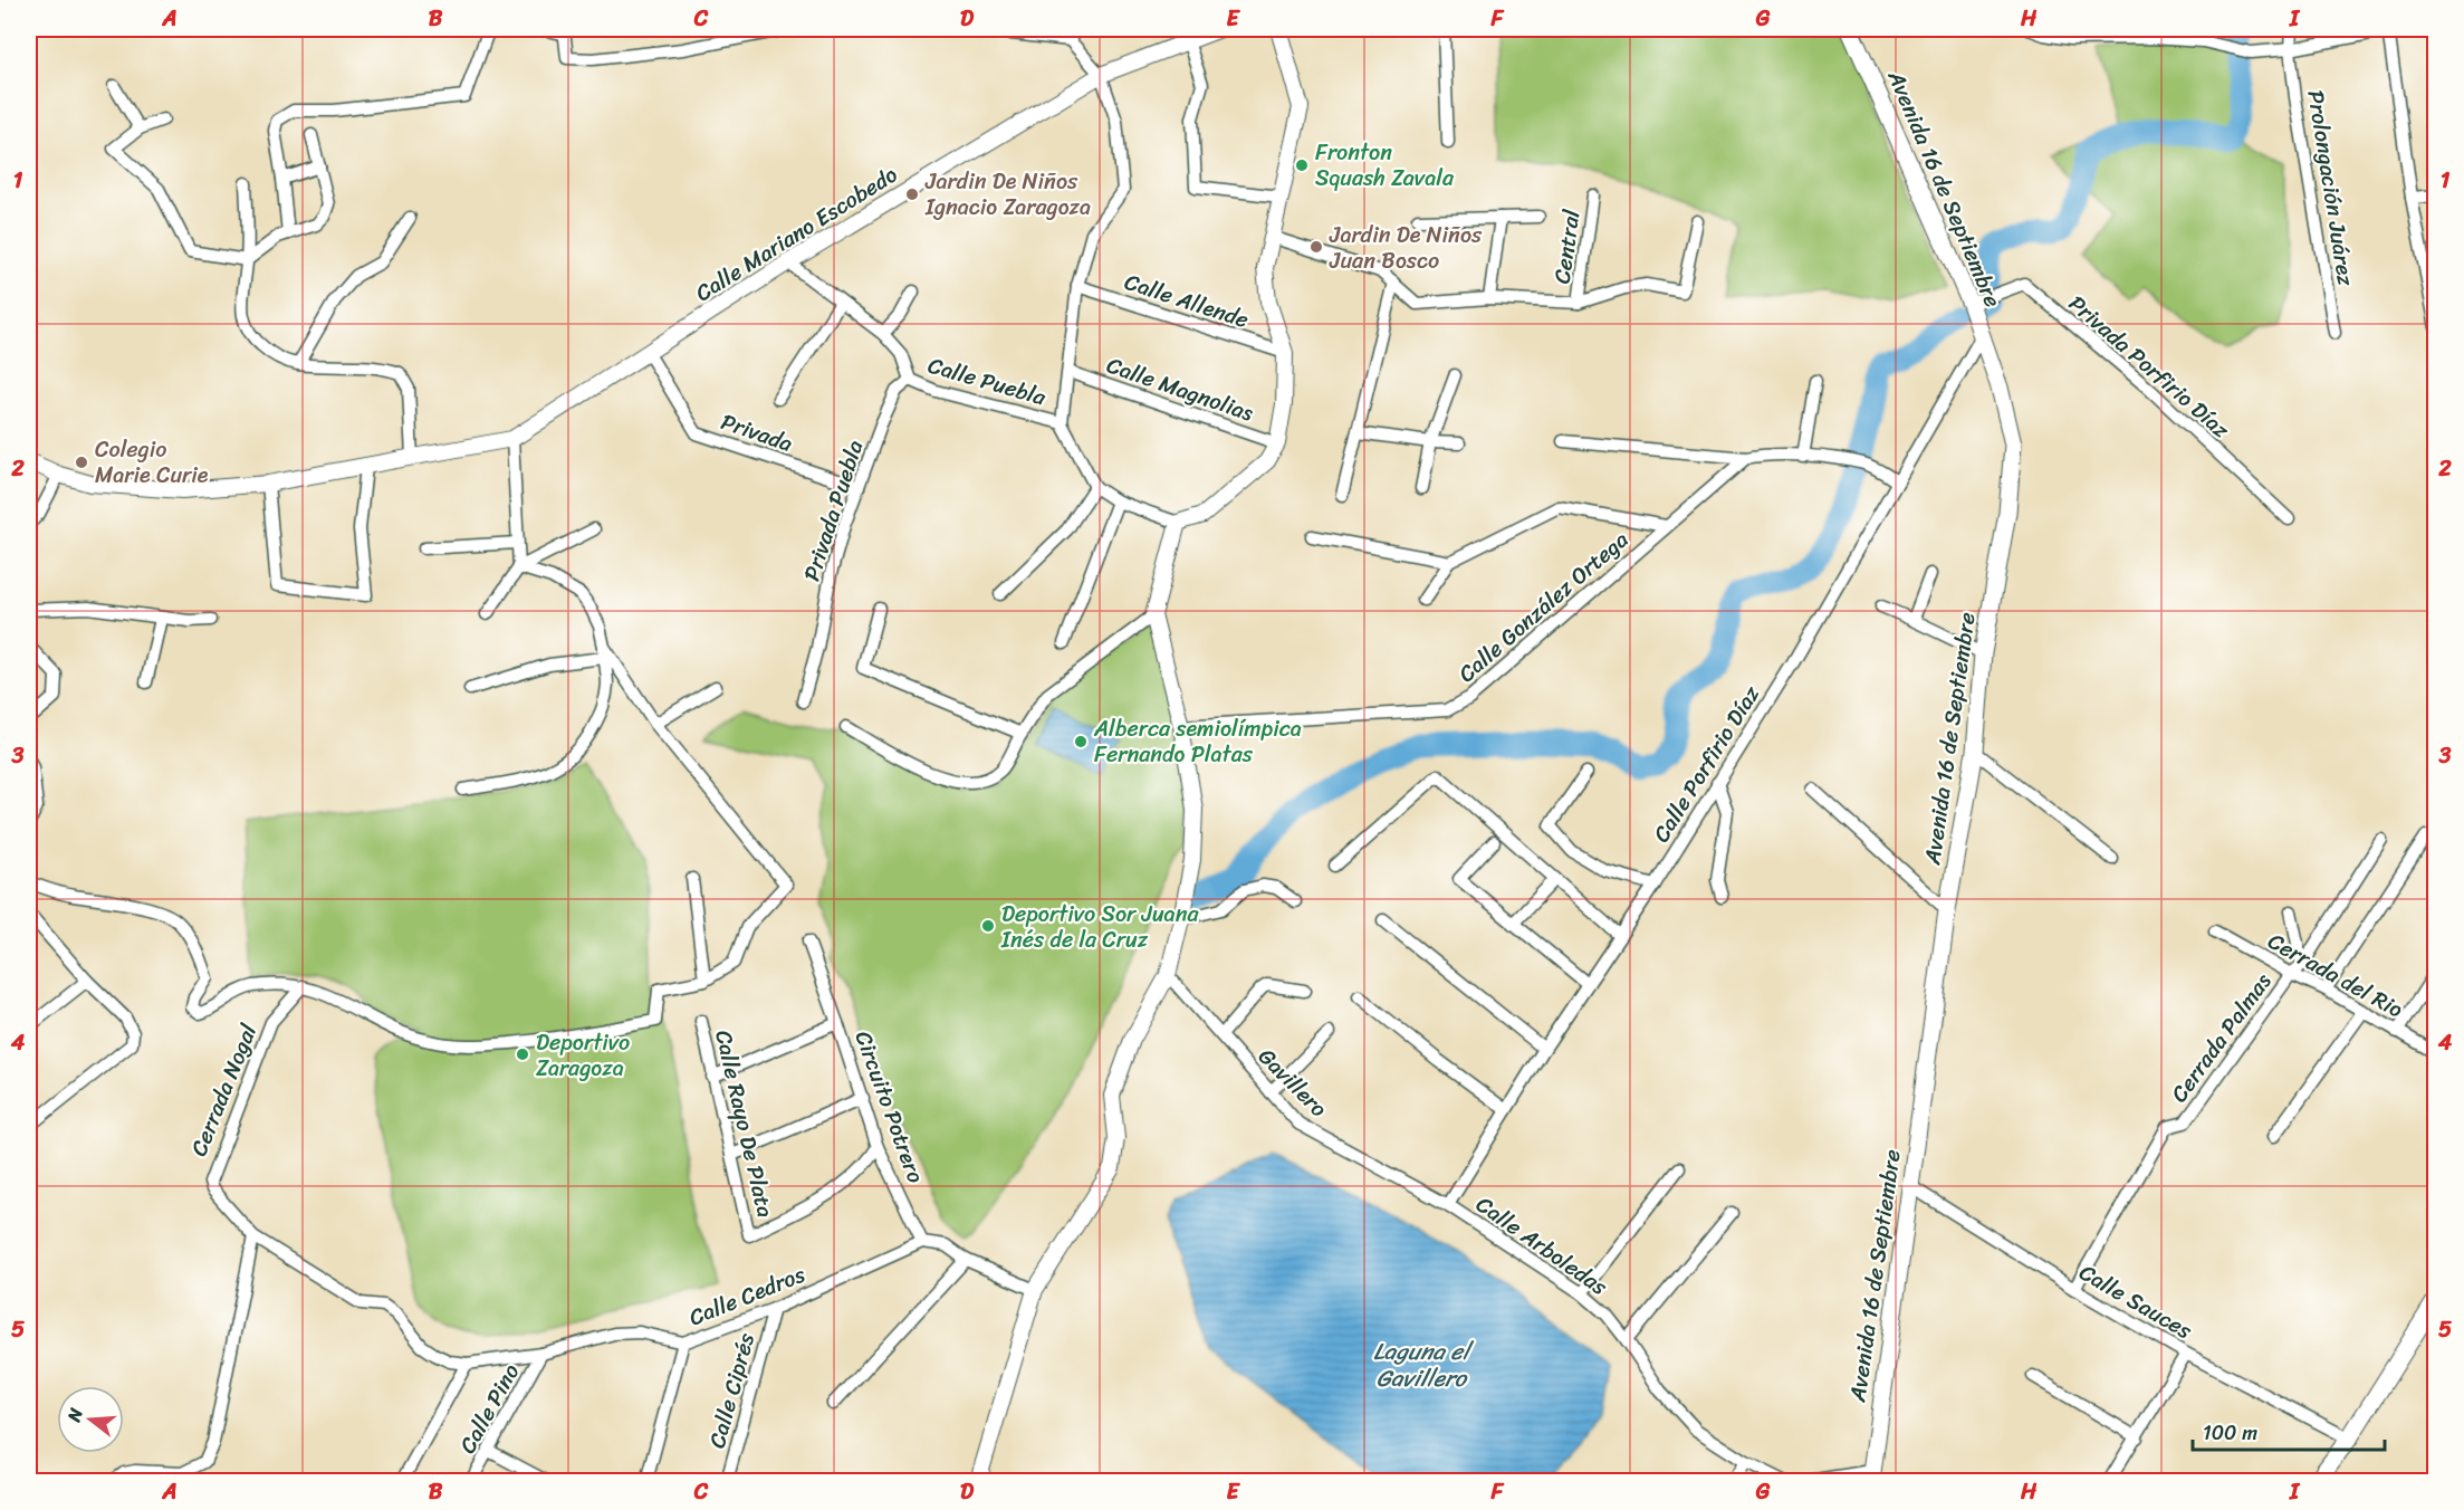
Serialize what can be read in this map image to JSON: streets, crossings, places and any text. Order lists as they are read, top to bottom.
{
  "streets": {
    "main road": ["Avenida 16 de Septiembre"],
    "street": [
      "Prolongación Juárez",
      "Calle Mariano Escobedo",
      "Central",
      "Calle Allende",
      "Privada Porfirio Díaz",
      "Calle Puebla",
      "Calle Magnolias",
      "Privada",
      "Privada Puebla",
      "Calle González Ortega",
      "Calle Porfirio Díaz",
      "Cerrada del Rio",
      "Cerrada Palmas",
      "Gavillero",
      "Cerrada Nogal",
      "Circuito Potrero",
      "Calle Rayo De Plata",
      "Calle Arboledas",
      "Calle Cedros",
      "Calle Sauces",
      "Calle Ciprés",
      "Calle Pino"
    ]
  },
  "crossings": [
    ["Avenida 16 de Septiembre", "Privada Porfirio Díaz"],
    ["Avenida 16 de Septiembre", "Calle Porfirio Díaz"],
    ["Avenida 16 de Septiembre", "Calle Sauces"],
    ["Calle Mariano Escobedo", "Calle Puebla"],
    ["Calle Mariano Escobedo", "Privada"],
    ["Calle Puebla", "Privada Puebla"],
    ["Privada", "Privada Puebla"],
    ["Calle Porfirio Díaz", "Gavillero"],
    ["Calle Porfirio Díaz", "Calle Arboledas"],
    ["Cerrada del Rio", "Cerrada Palmas"],
    ["Cerrada Palmas", "Calle Sauces"],
    ["Gavillero", "Calle Arboledas"],
    ["Cerrada Nogal", "Calle Cedros"],
    ["Cerrada Nogal", "Calle Pino"],
    ["Circuito Potrero", "Calle Rayo De Plata"],
    ["Circuito Potrero", "Calle Cedros"],
    ["Calle Cedros", "Calle Ciprés"],
    ["Calle Cedros", "Calle Pino"]
  ],
  "water": ["Laguna el Gavillero"],
  "places": [
    "Fronton Squash Zavala",
    "Jardin De Niños Ignacio Zaragoza",
    "Jardin De Niños Juan Bosco",
    "Colegio Marie Curie",
    "Alberca semiolímpica Fernando Platas",
    "Deportivo Sor Juana Inés de la Cruz",
    "Deportivo Zaragoza"
  ],
  "scale_bar": "100 m",
  "north": "left",
  "grid": {
    "columns": [
      "A",
      "B",
      "C",
      "D",
      "E",
      "F",
      "G",
      "H",
      "I"
    ],
    "rows": [
      "1",
      "2",
      "3",
      "4",
      "5"
    ]
  }
}
